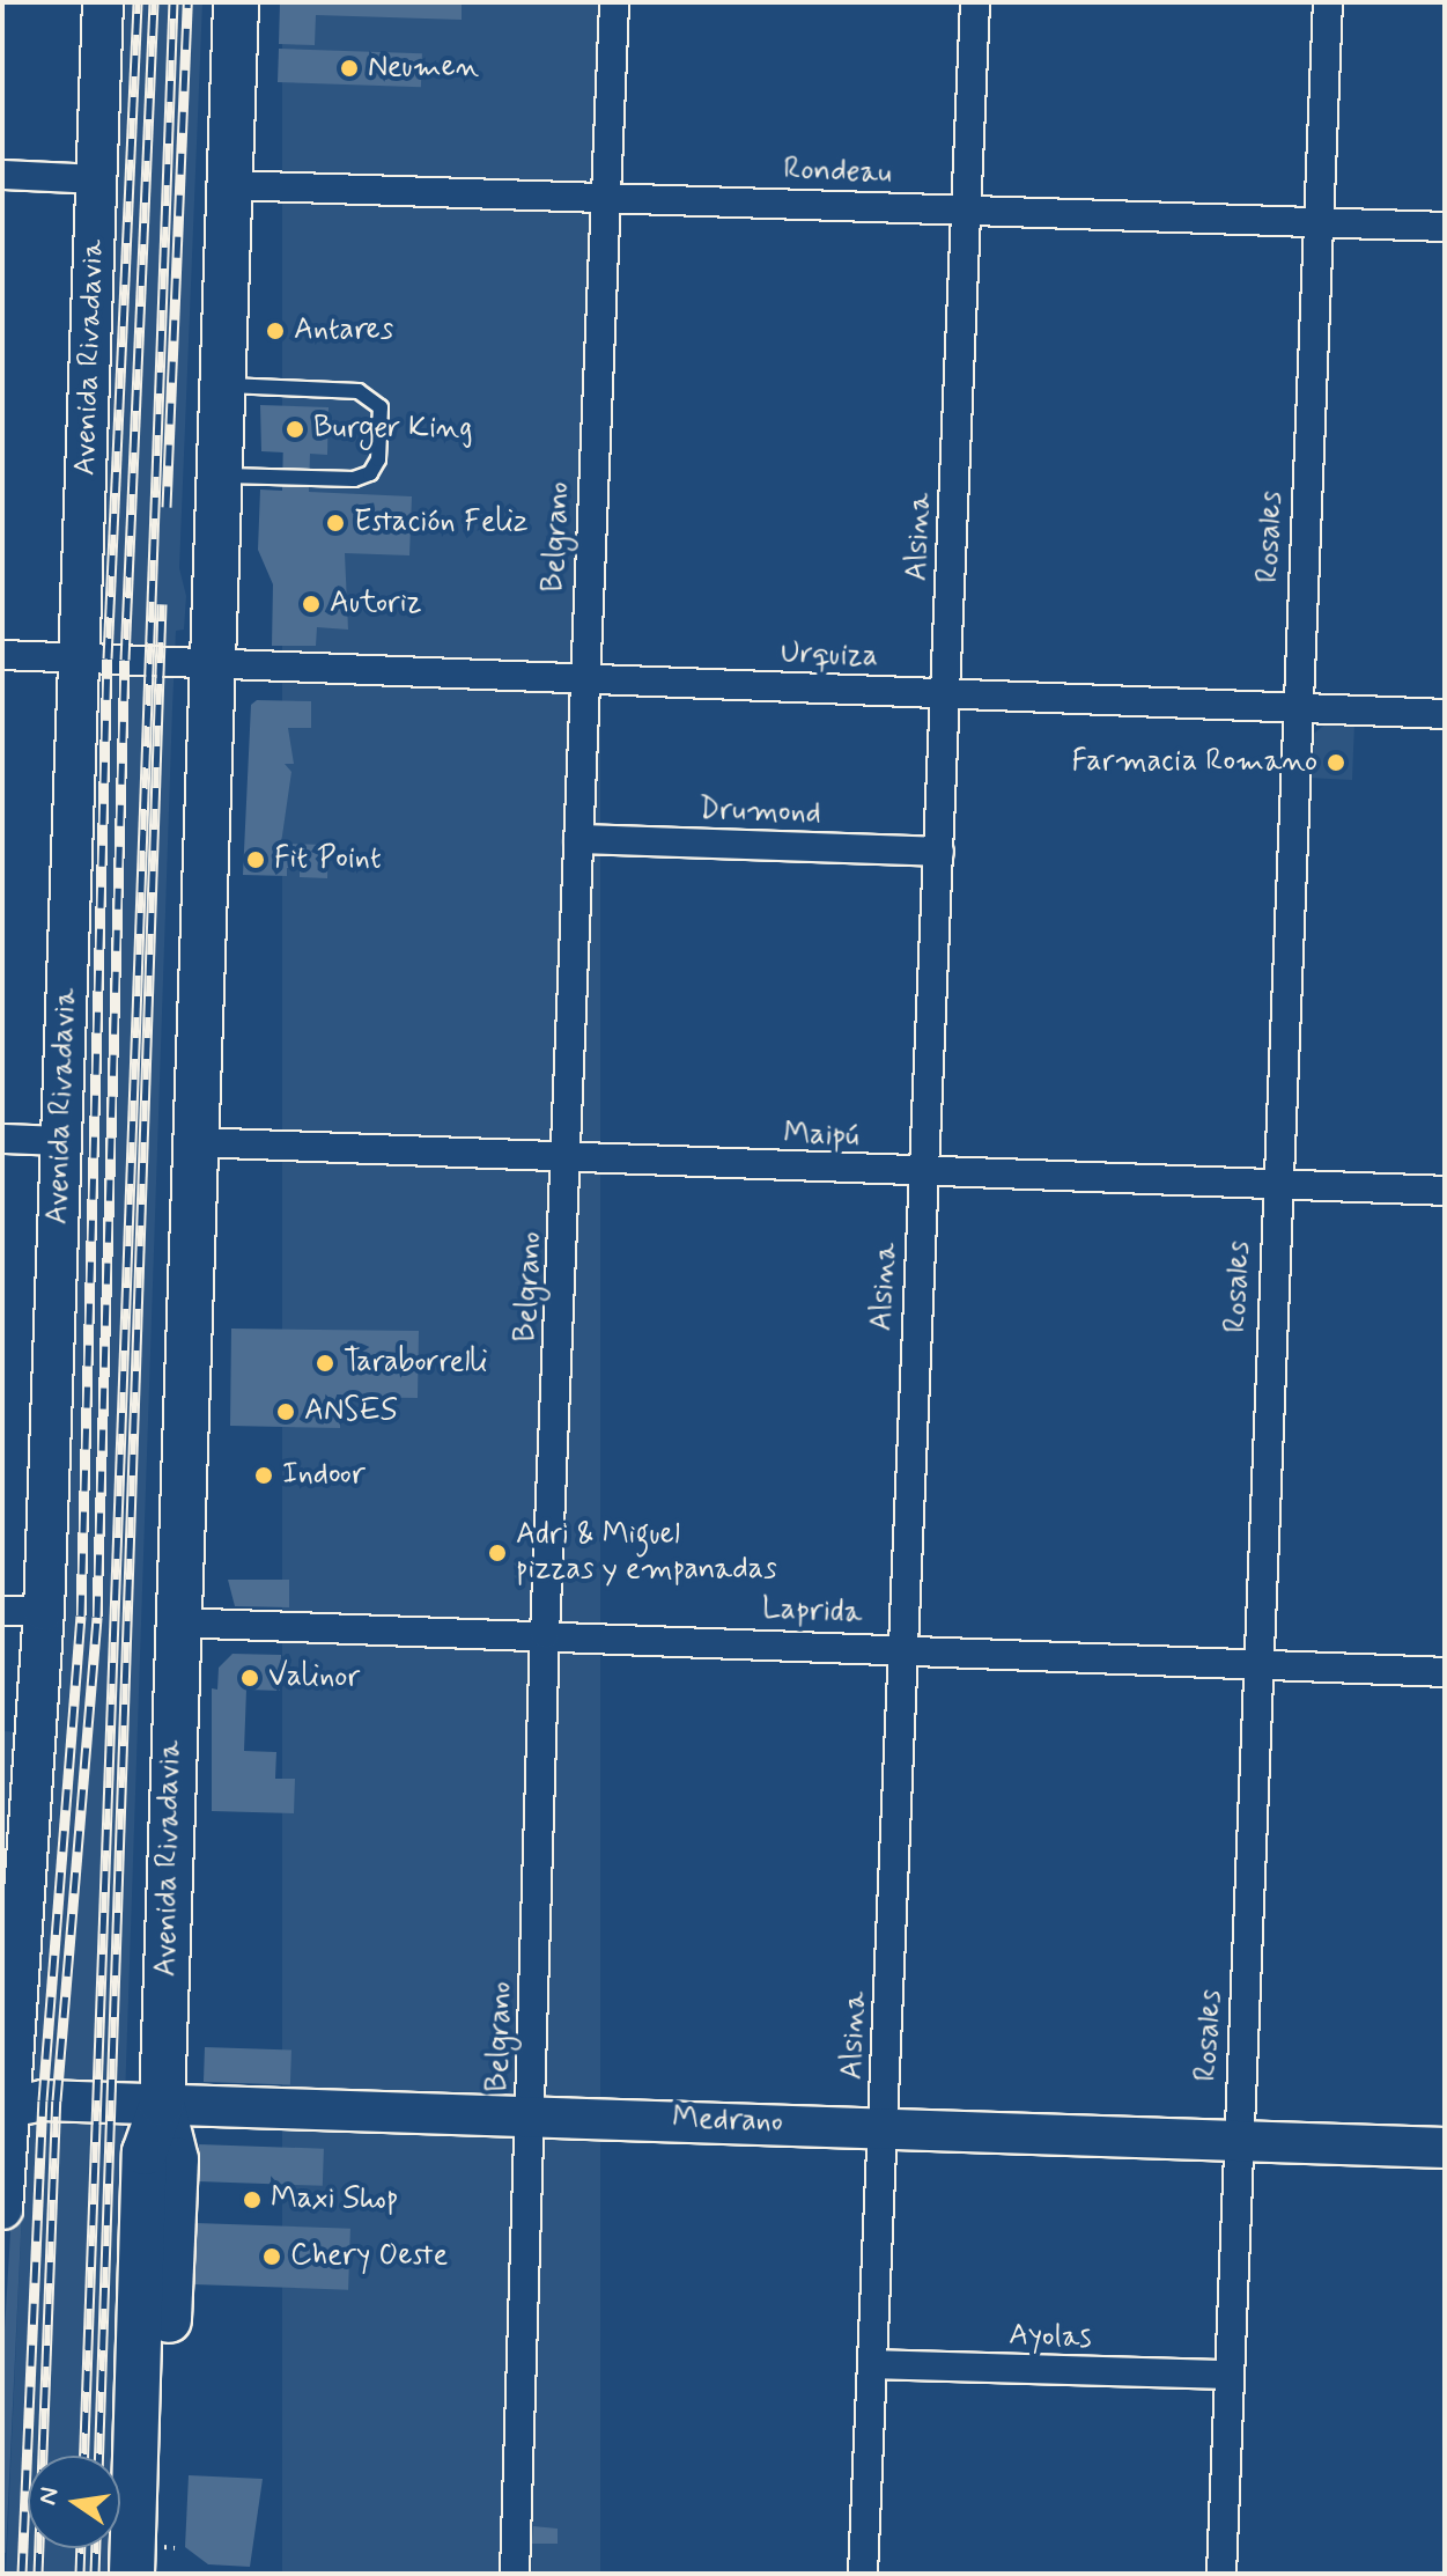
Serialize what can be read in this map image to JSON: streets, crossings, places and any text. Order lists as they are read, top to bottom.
{
  "streets": {
    "main road": ["Avenida Rivadavia", "Medrano"],
    "street": [
      "Rondeau",
      "Belgrano",
      "Alsina",
      "Rosales",
      "Urquiza",
      "Drumond",
      "Maipú",
      "Laprida",
      "Ayolas"
    ]
  },
  "crossings": [
    ["Rondeau", "Avenida Rivadavia"],
    ["Rondeau", "Belgrano"],
    ["Rondeau", "Alsina"],
    ["Rondeau", "Rosales"],
    ["Avenida Rivadavia", "Urquiza"],
    ["Avenida Rivadavia", "Maipú"],
    ["Avenida Rivadavia", "Laprida"],
    ["Avenida Rivadavia", "Medrano"],
    ["Belgrano", "Urquiza"],
    ["Belgrano", "Drumond"],
    ["Belgrano", "Maipú"],
    ["Belgrano", "Laprida"],
    ["Belgrano", "Medrano"],
    ["Alsina", "Urquiza"],
    ["Alsina", "Drumond"],
    ["Alsina", "Maipú"],
    ["Alsina", "Laprida"],
    ["Alsina", "Medrano"],
    ["Alsina", "Ayolas"],
    ["Rosales", "Urquiza"],
    ["Rosales", "Maipú"],
    ["Rosales", "Laprida"],
    ["Rosales", "Medrano"],
    ["Rosales", "Ayolas"]
  ],
  "places": [
    "Neumen",
    "Antares",
    "Burger King",
    "Estación Feliz",
    "Autoriz",
    "Farmacia Romano",
    "Fit Point",
    "Taraborrelli",
    "ANSES",
    "Indoor",
    "Adri & Miguel pizzas y empanadas",
    "Valinor",
    "Maxi Shop",
    "Chery Oeste"
  ],
  "north": "left"
}
